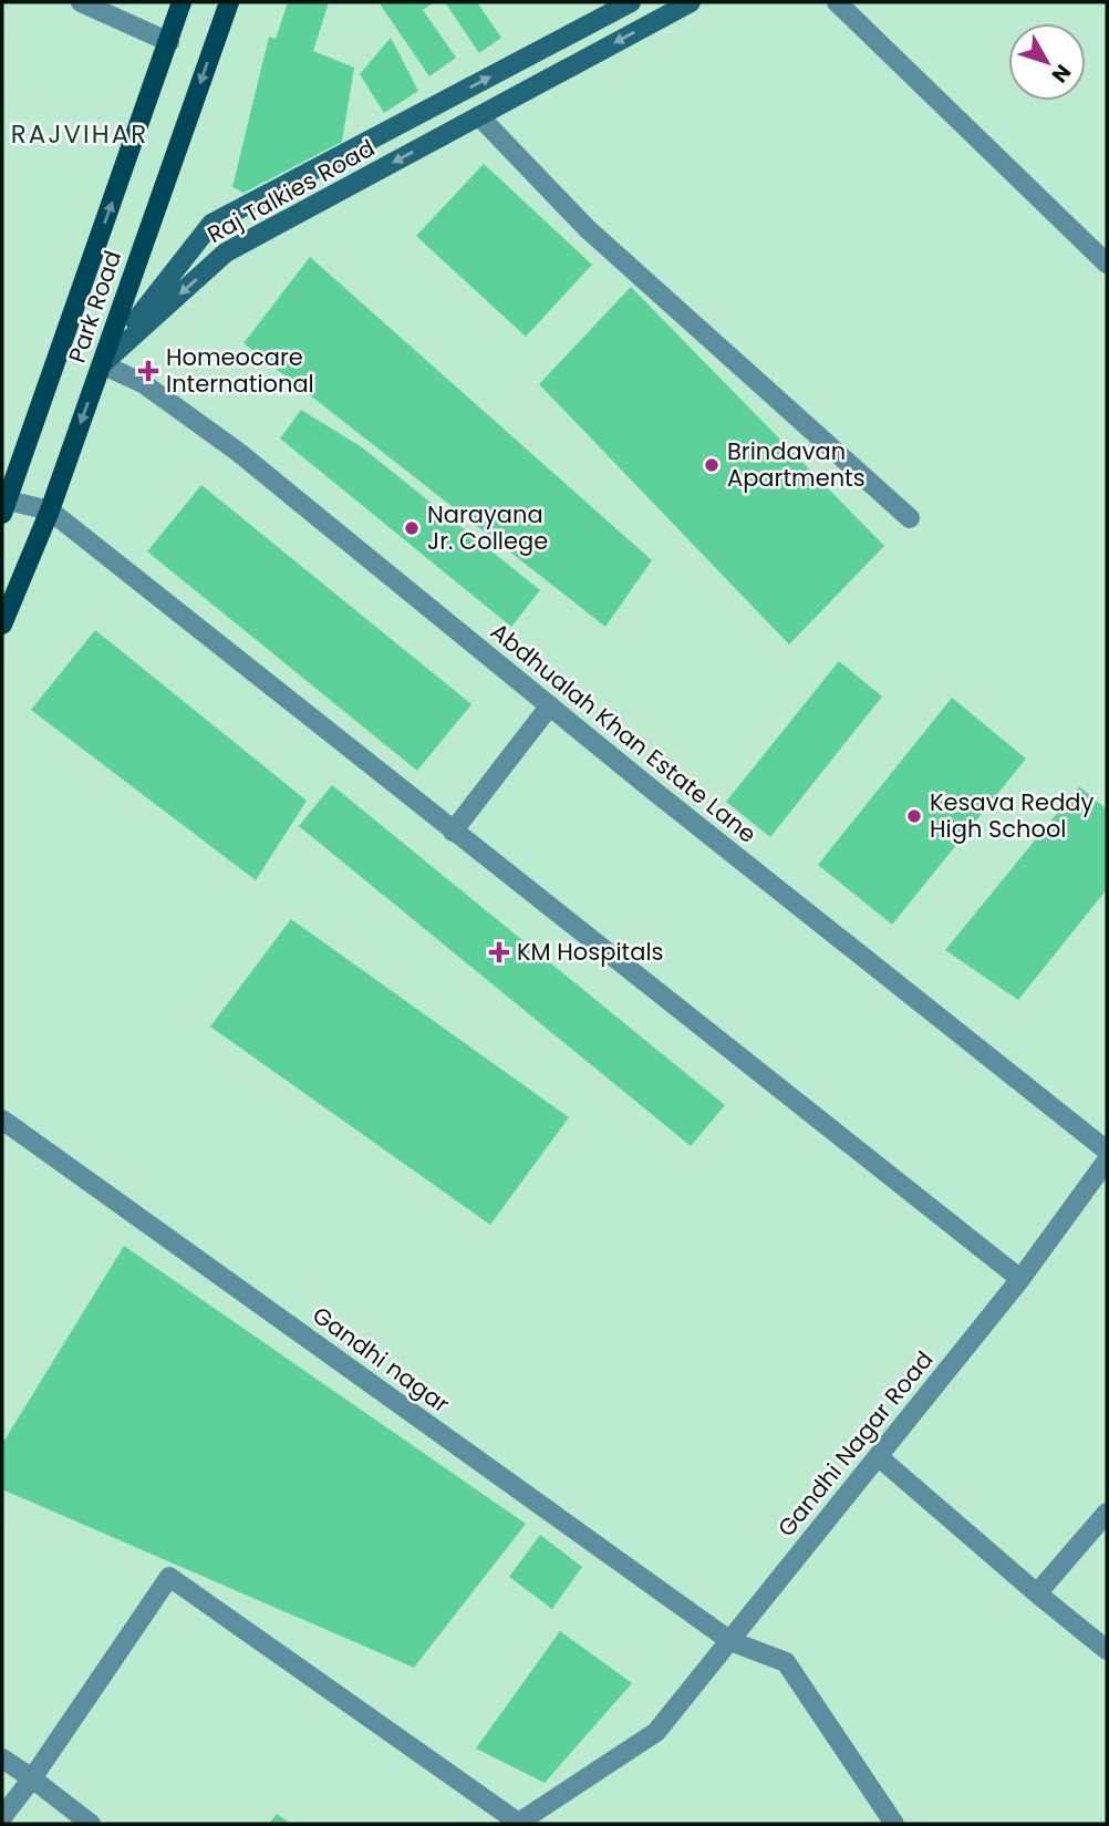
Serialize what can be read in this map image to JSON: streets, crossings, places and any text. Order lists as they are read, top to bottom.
{
  "streets": {
    "main road": ["Park Road"],
    "street": [
      "Raj Talkies Road",
      "Abdhualah Khan Estate Lane",
      "Gandhi nagar",
      "Gandhi Nagar Road"
    ]
  },
  "crossings": [
    ["Raj Talkies Road", "Park Road"],
    ["Raj Talkies Road", "Abdhualah Khan Estate Lane"],
    ["Park Road", "Abdhualah Khan Estate Lane"],
    ["Gandhi nagar", "Gandhi Nagar Road"]
  ],
  "districts": ["RAJVIHAR"],
  "places": {
    "health": ["Homeocare International", "KM Hospitals"],
    "other": ["Brindavan Apartments", "Narayana Jr. College", "Kesava Reddy High School"]
  },
  "north": "bottom right"
}
